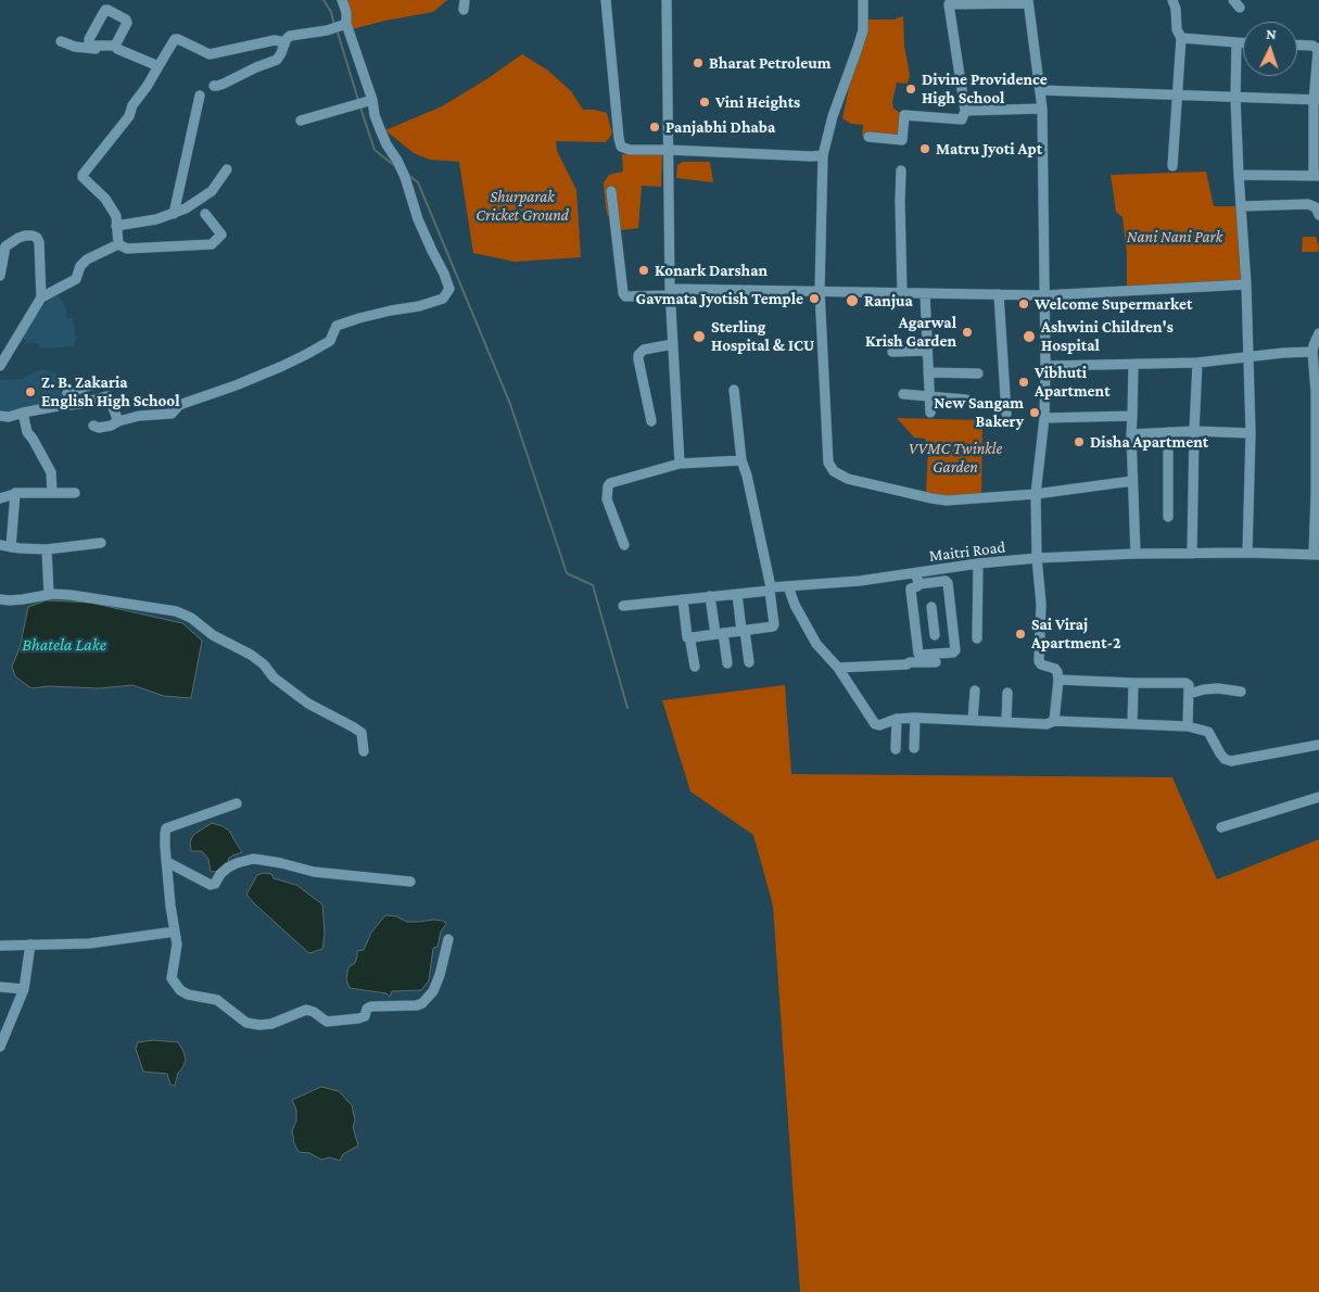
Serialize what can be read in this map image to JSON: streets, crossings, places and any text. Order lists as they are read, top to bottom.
{
  "streets": {
    "street": ["Maitri Road"]
  },
  "water": ["Bhatela Lake"],
  "parks": ["Shurparak Cricket Ground", "Nani Nani Park", "VVMC Twinkle Garden"],
  "places": [
    "Bharat Petroleum",
    "Divine Providence High School",
    "Vini Heights",
    "Panjabhi Dhaba",
    "Matru Jyoti Apt",
    "Konark Darshan",
    "Gavmata Jyotish Temple",
    "Ranjua",
    "Welcome Supermarket",
    "Agarwal Krish Garden",
    "Sterling Hospital & ICU",
    "Ashwini Children's Hospital",
    "Vibhuti Apartment",
    "Z. B. Zakaria English High School",
    "New Sangam Bakery",
    "Disha Apartment",
    "Sai Viraj Apartment-2"
  ],
  "north": "top"
}
